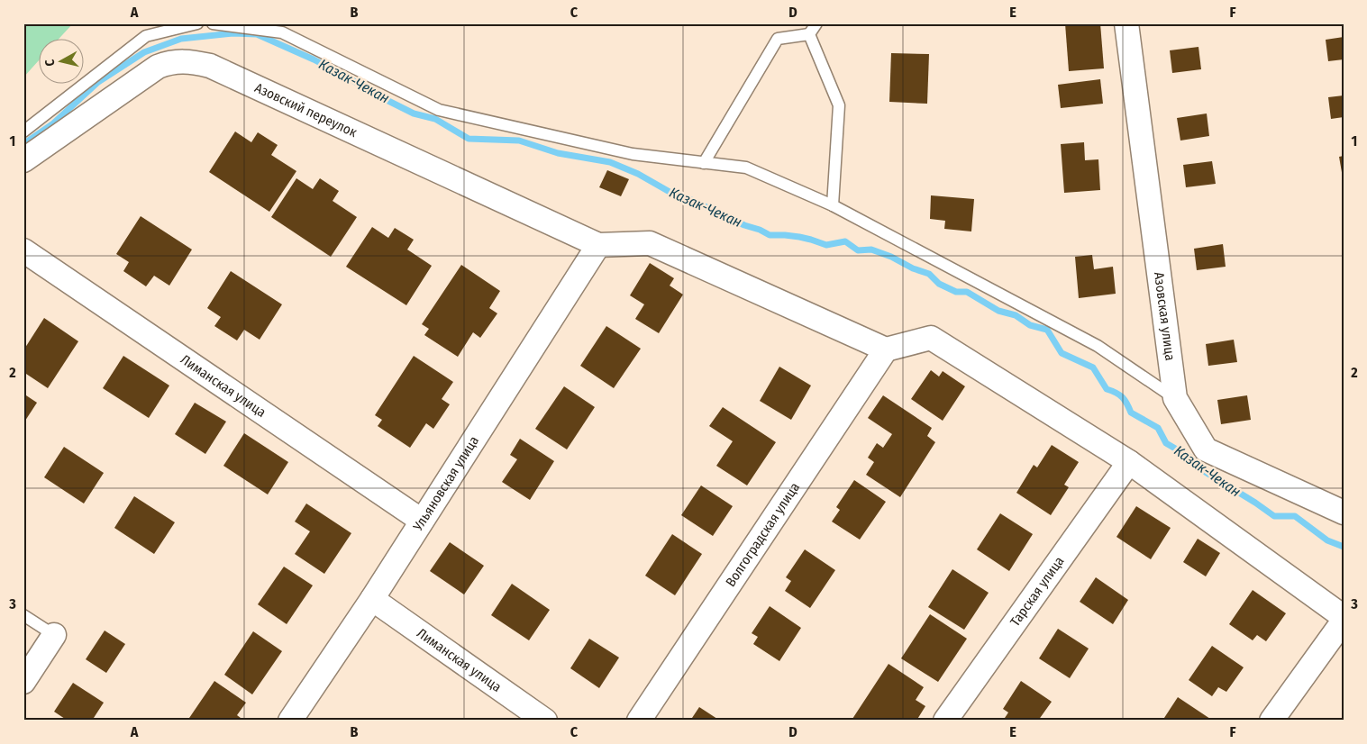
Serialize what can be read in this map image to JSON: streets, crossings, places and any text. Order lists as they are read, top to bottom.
{
  "streets": {
    "street": [
      "Азовский переулок",
      "Азовская улица",
      "Лиманская улица",
      "Ульяновская улица",
      "Волгоградская улица",
      "Тарская улица"
    ]
  },
  "crossings": [
    ["Азовский переулок", "Ульяновская улица"],
    ["Лиманская улица", "Ульяновская улица"]
  ],
  "water": ["Казак-Чекан"],
  "north": "left",
  "grid": {
    "columns": [
      "A",
      "B",
      "C",
      "D",
      "E",
      "F"
    ],
    "rows": ["1", "2", "3"]
  }
}
